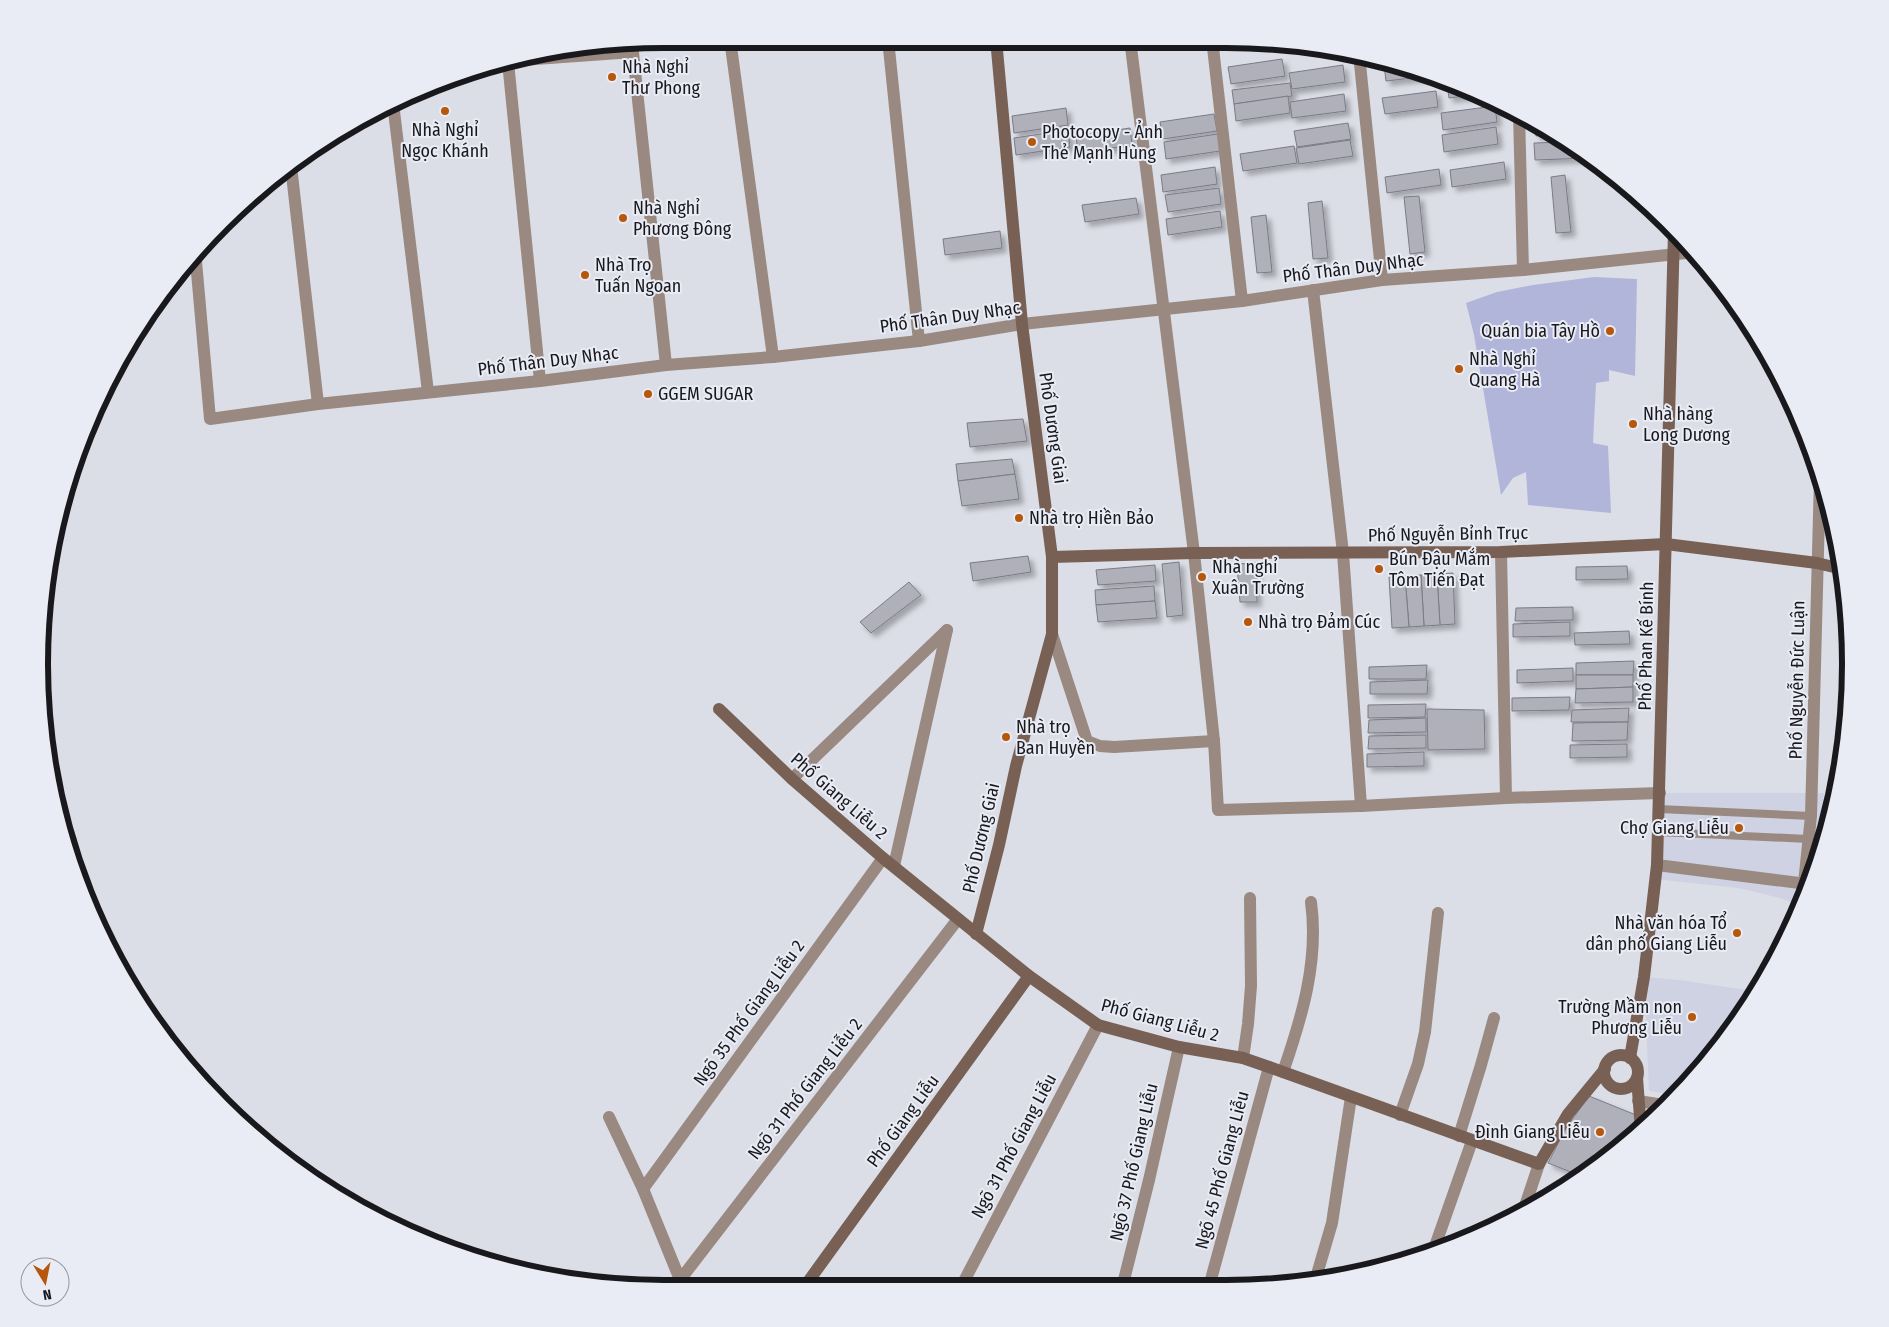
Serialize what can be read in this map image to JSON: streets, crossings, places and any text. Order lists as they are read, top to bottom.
{
  "streets": {
    "main road": [
      "Phố Dương Giai",
      "Phố Nguyễn Bỉnh Trục",
      "Phố Phan Kế Bính",
      "Phố Giang Liễu 2",
      "Phố Giang Liễu"
    ],
    "street": [
      "Phố Thân Duy Nhạc",
      "Phố Nguyễn Đức Luận",
      "Ngõ 35 Phố Giang Liễu 2",
      "Ngõ 31 Phố Giang Liễu 2",
      "Ngõ 31 Phố Giang Liễu",
      "Ngõ 37 Phố Giang Liễu",
      "Ngõ 45 Phố Giang Liễu"
    ]
  },
  "crossings": [
    ["Phố Thân Duy Nhạc", "Phố Dương Giai"],
    ["Phố Thân Duy Nhạc", "Phố Phan Kế Bính"],
    ["Phố Dương Giai", "Phố Nguyễn Bỉnh Trục"],
    ["Phố Dương Giai", "Phố Giang Liễu 2"],
    ["Phố Nguyễn Bỉnh Trục", "Phố Phan Kế Bính"],
    ["Phố Nguyễn Bỉnh Trục", "Phố Nguyễn Đức Luận"],
    ["Phố Giang Liễu 2", "Ngõ 35 Phố Giang Liễu 2"],
    ["Phố Giang Liễu 2", "Ngõ 31 Phố Giang Liễu 2"],
    ["Phố Giang Liễu 2", "Phố Giang Liễu"],
    ["Phố Giang Liễu 2", "Ngõ 31 Phố Giang Liễu"],
    ["Phố Giang Liễu 2", "Ngõ 37 Phố Giang Liễu"],
    ["Phố Giang Liễu 2", "Ngõ 45 Phố Giang Liễu"]
  ],
  "places": [
    "Nhà Nghỉ Thư Phong",
    "Nhà Nghỉ Ngọc Khánh",
    "Photocopy - Ảnh Thẻ Mạnh Hùng",
    "Nhà Nghỉ Phương Đông",
    "Nhà Trọ Tuấn Ngoan",
    "Quán bia Tây Hồ",
    "Nhà Nghỉ Quang Hà",
    "GGEM SUGAR",
    "Nhà hàng Long Dương",
    "Nhà trọ Hiền Bảo",
    "Bún Đậu Mắm Tôm Tiến Đạt",
    "Nhà nghỉ Xuân Trường",
    "Nhà trọ Đảm Cúc",
    "Nhà trọ Ban Huyền",
    "Chợ Giang Liễu",
    "Nhà văn hóa Tổ dân phố Giang Liễu",
    "Trường Mầm non Phương Liễu",
    "Đình Giang Liễu"
  ],
  "north": "bottom"
}
